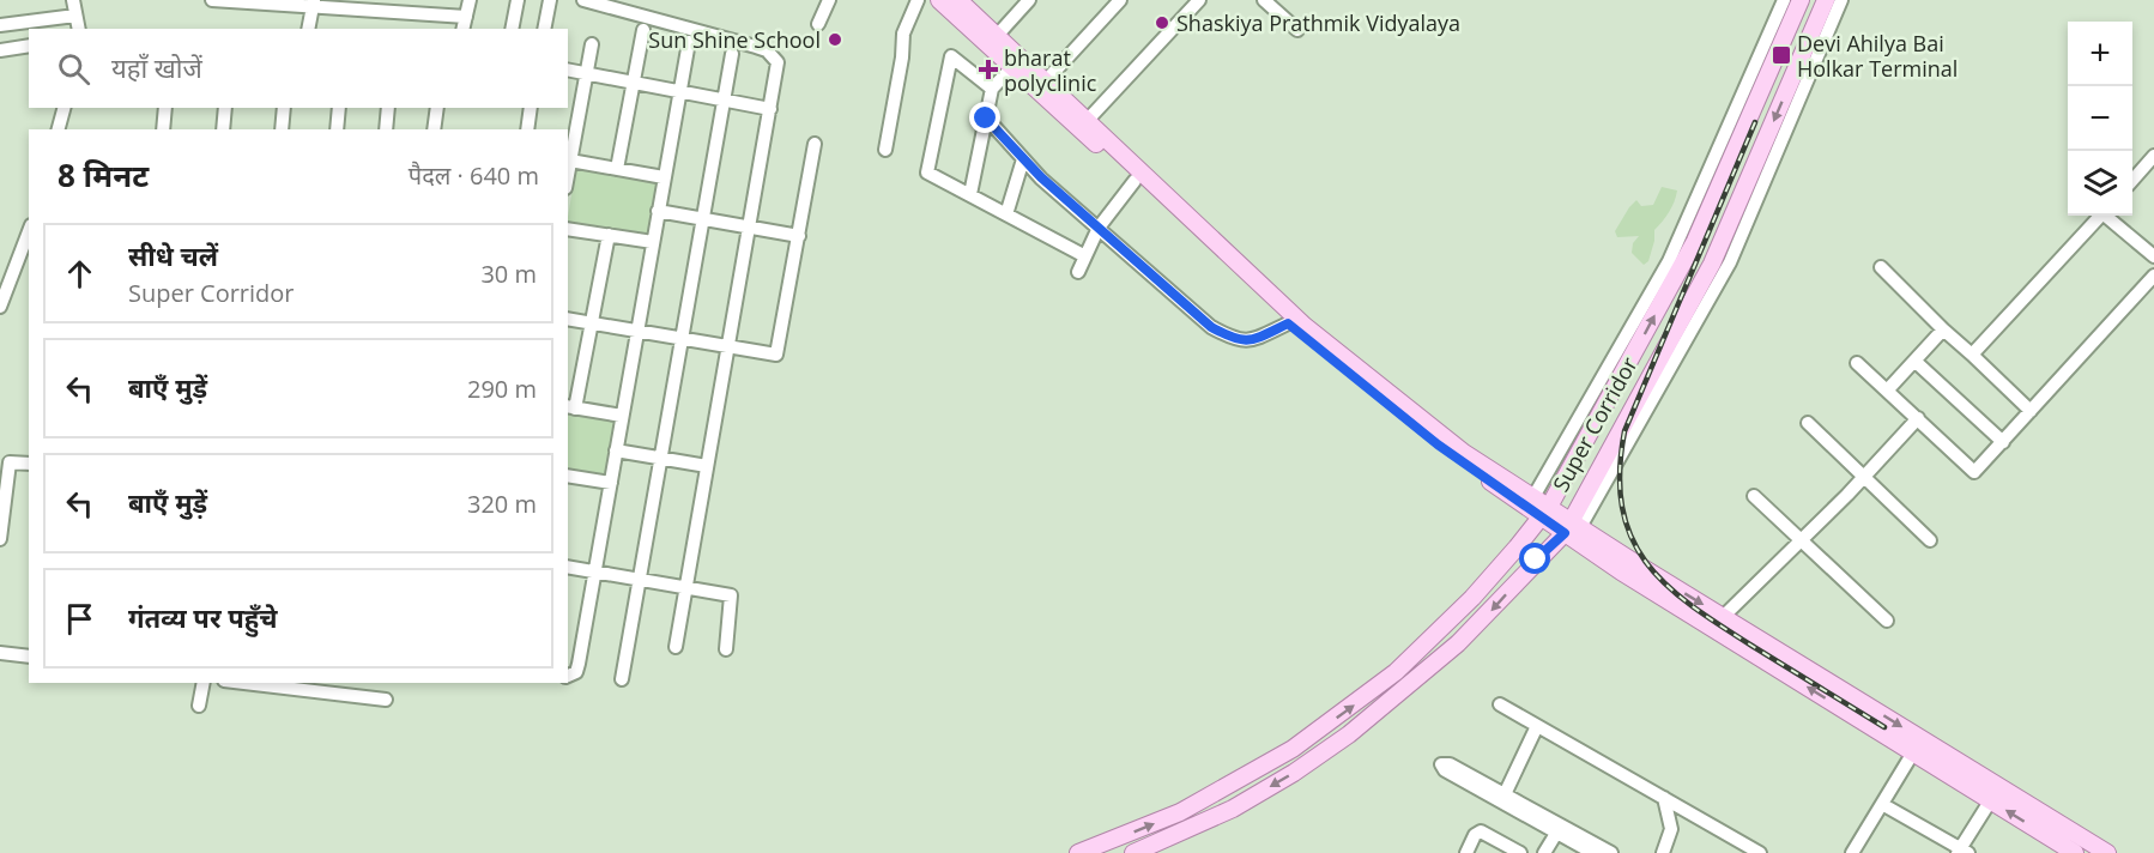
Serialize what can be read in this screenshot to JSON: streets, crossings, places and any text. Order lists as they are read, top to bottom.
{
  "streets": {
    "main road": ["Super Corridor"]
  },
  "places": {
    "other": ["Shaskiya Prathmik Vidyalaya", "Sun Shine School"],
    "transit": ["Devi Ahilya Bai Holkar Terminal"],
    "health": ["bharat polyclinic"]
  },
  "page": {
    "map_buttons": ["+", "−"],
    "search": "यहाँ खोजें",
    "heading": ["8 मिनट", "पैदल · 640 m"],
    "list": [
      ["सीधे चलें", "Super Corridor", "30 m"],
      ["बाएँ मुड़ें", "290 m"],
      ["बाएँ मुड़ें", "320 m"],
      "गंतव्य पर पहुँचे"
    ]
  }
}
